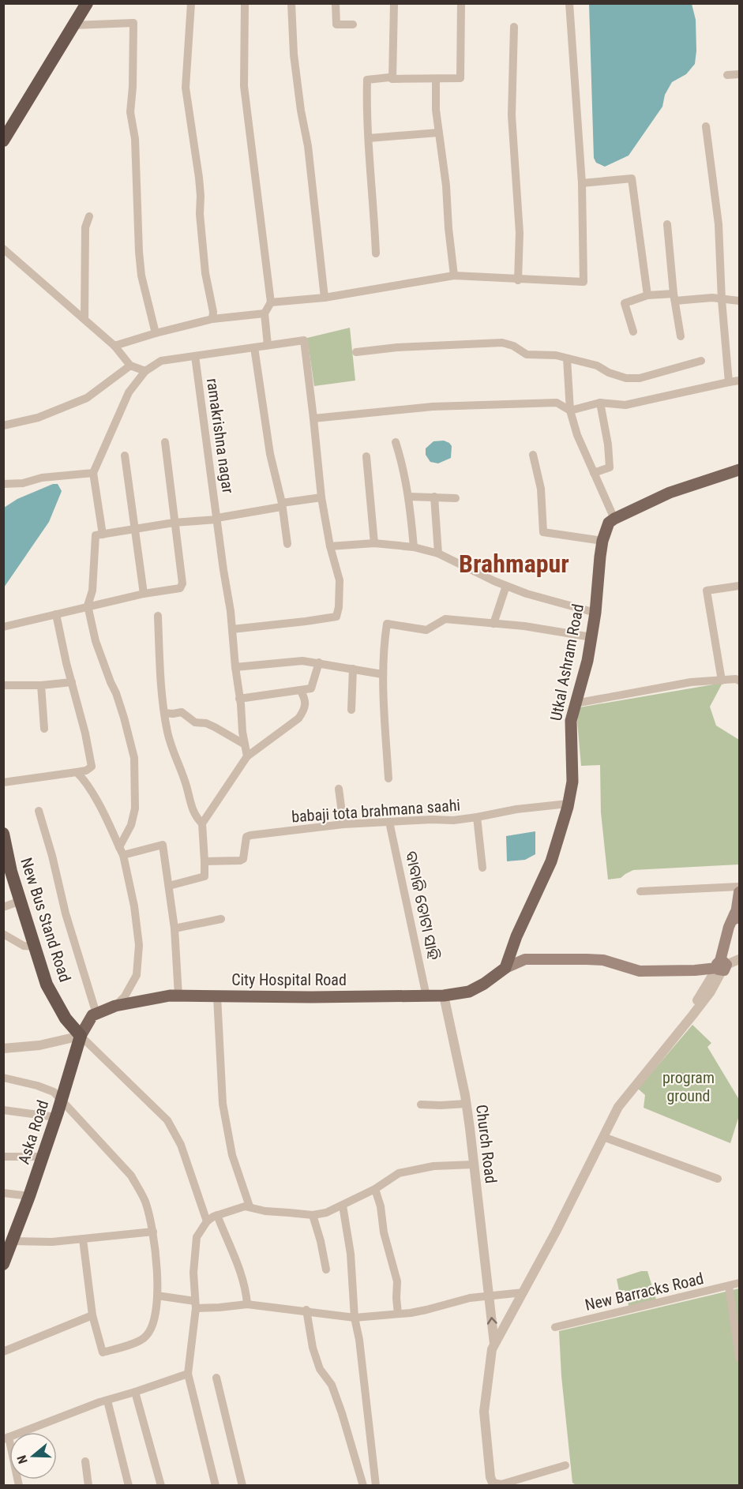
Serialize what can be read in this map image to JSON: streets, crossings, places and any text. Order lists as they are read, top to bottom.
{
  "streets": {
    "highway": ["New Bus Stand Road", "Aska Road"],
    "main road": ["Utkal Ashram Road", "City Hospital Road"],
    "street": [
      "ramakrishna nagar",
      "babaji tota brahmana saahi",
      "ବାବାଜି ତୋଟା ସାହି",
      "Church Road",
      "New Barracks Road"
    ]
  },
  "crossings": [
    ["Utkal Ashram Road", "babaji tota brahmana saahi"],
    ["Utkal Ashram Road", "City Hospital Road"],
    ["babaji tota brahmana saahi", "ବାବାଜି ତୋଟା ସାହି"],
    ["ବାବାଜି ତୋଟା ସାହି", "City Hospital Road"],
    ["New Bus Stand Road", "Aska Road"],
    ["City Hospital Road", "Church Road"]
  ],
  "districts": ["Brahmapur"],
  "parks": ["program ground"],
  "north": "left"
}
